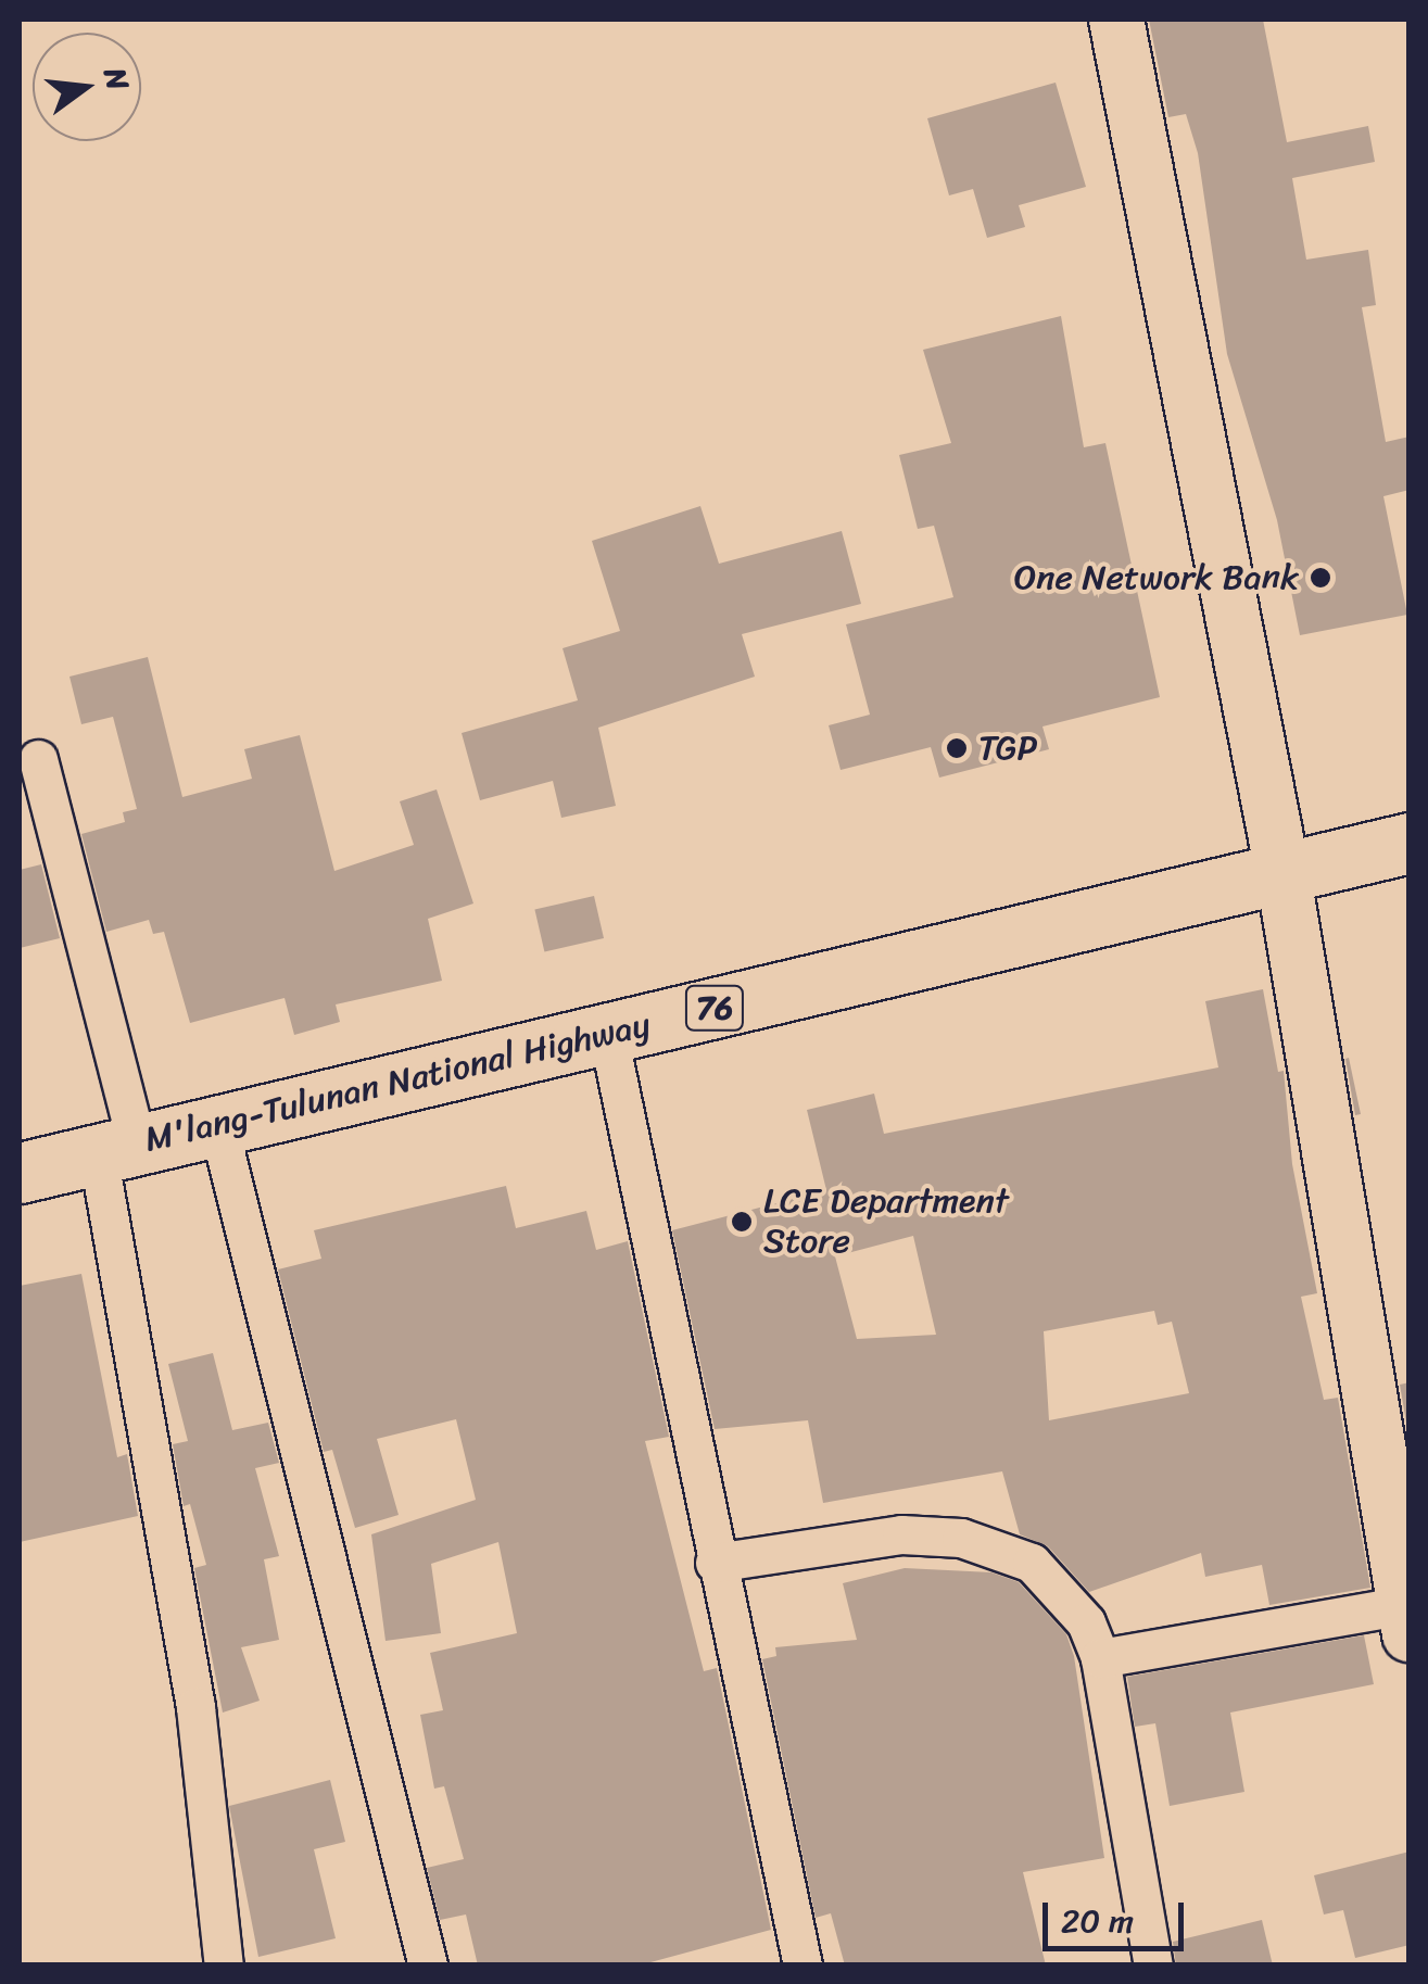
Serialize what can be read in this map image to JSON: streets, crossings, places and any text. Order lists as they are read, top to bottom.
{
  "streets": {
    "highway": ["76", "M'lang-Tulunan National Highway"]
  },
  "places": ["One Network Bank", "TGP", "LCE Department Store"],
  "scale_bar": "20 m",
  "north": "right"
}
